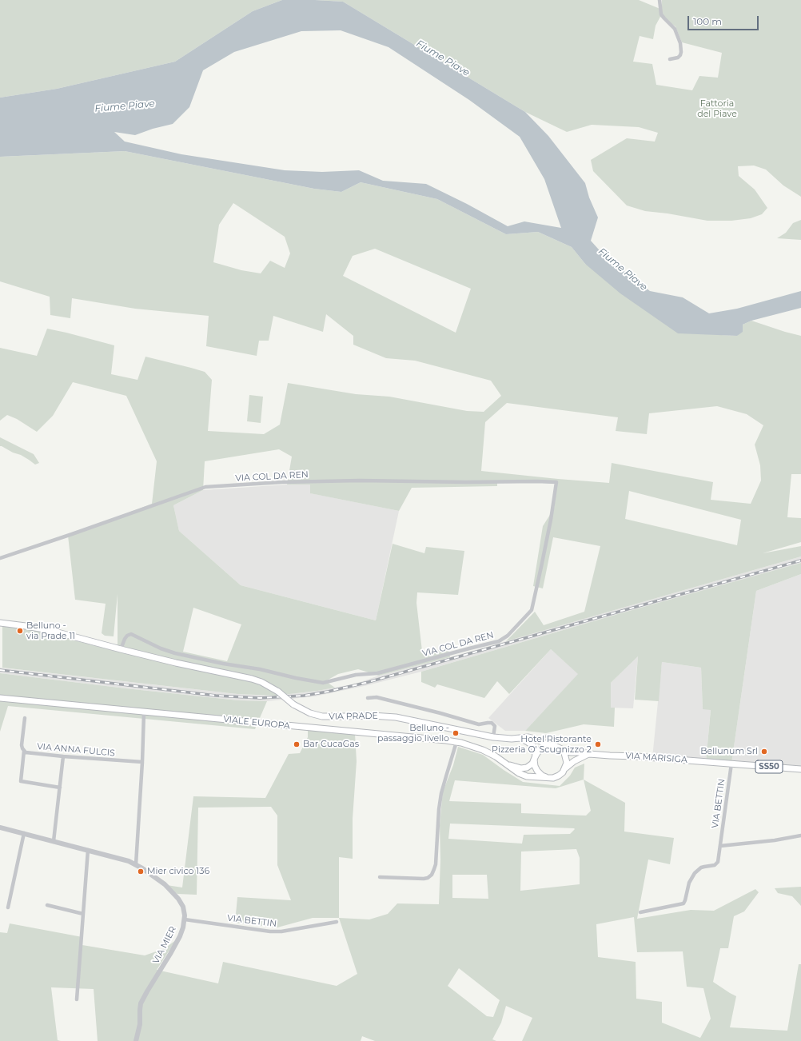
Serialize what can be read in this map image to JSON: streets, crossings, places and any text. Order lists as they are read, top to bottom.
{
  "streets": {
    "main road": [
      "VIA PRADE",
      "VIALE EUROPA",
      "VIA MARISIGA",
      "SS50"
    ],
    "street": [
      "VIA COL DA REN",
      "VIA ANNA FULCIS",
      "VIA BETTIN",
      "VIA MIER"
    ]
  },
  "crossings": [
    ["VIA COL DA REN", "VIA PRADE"],
    ["VIA PRADE", "VIALE EUROPA"],
    ["VIA PRADE", "VIA MARISIGA"],
    ["VIALE EUROPA", "VIA MARISIGA"],
    ["VIA MARISIGA", "VIA BETTIN"],
    ["VIA BETTIN", "VIA MIER"]
  ],
  "water": ["Fiume Piave"],
  "parks": ["Fattoria del Piave"],
  "places": [
    "Belluno - via Prade 11",
    "Belluno - passaggio livello",
    "Bar CucaGas",
    "Hotel Ristorante Pizzeria O' Scugnizzo 2",
    "Bellunum Srl",
    "Mier civico 136"
  ],
  "scale_bar": "100 m"
}
